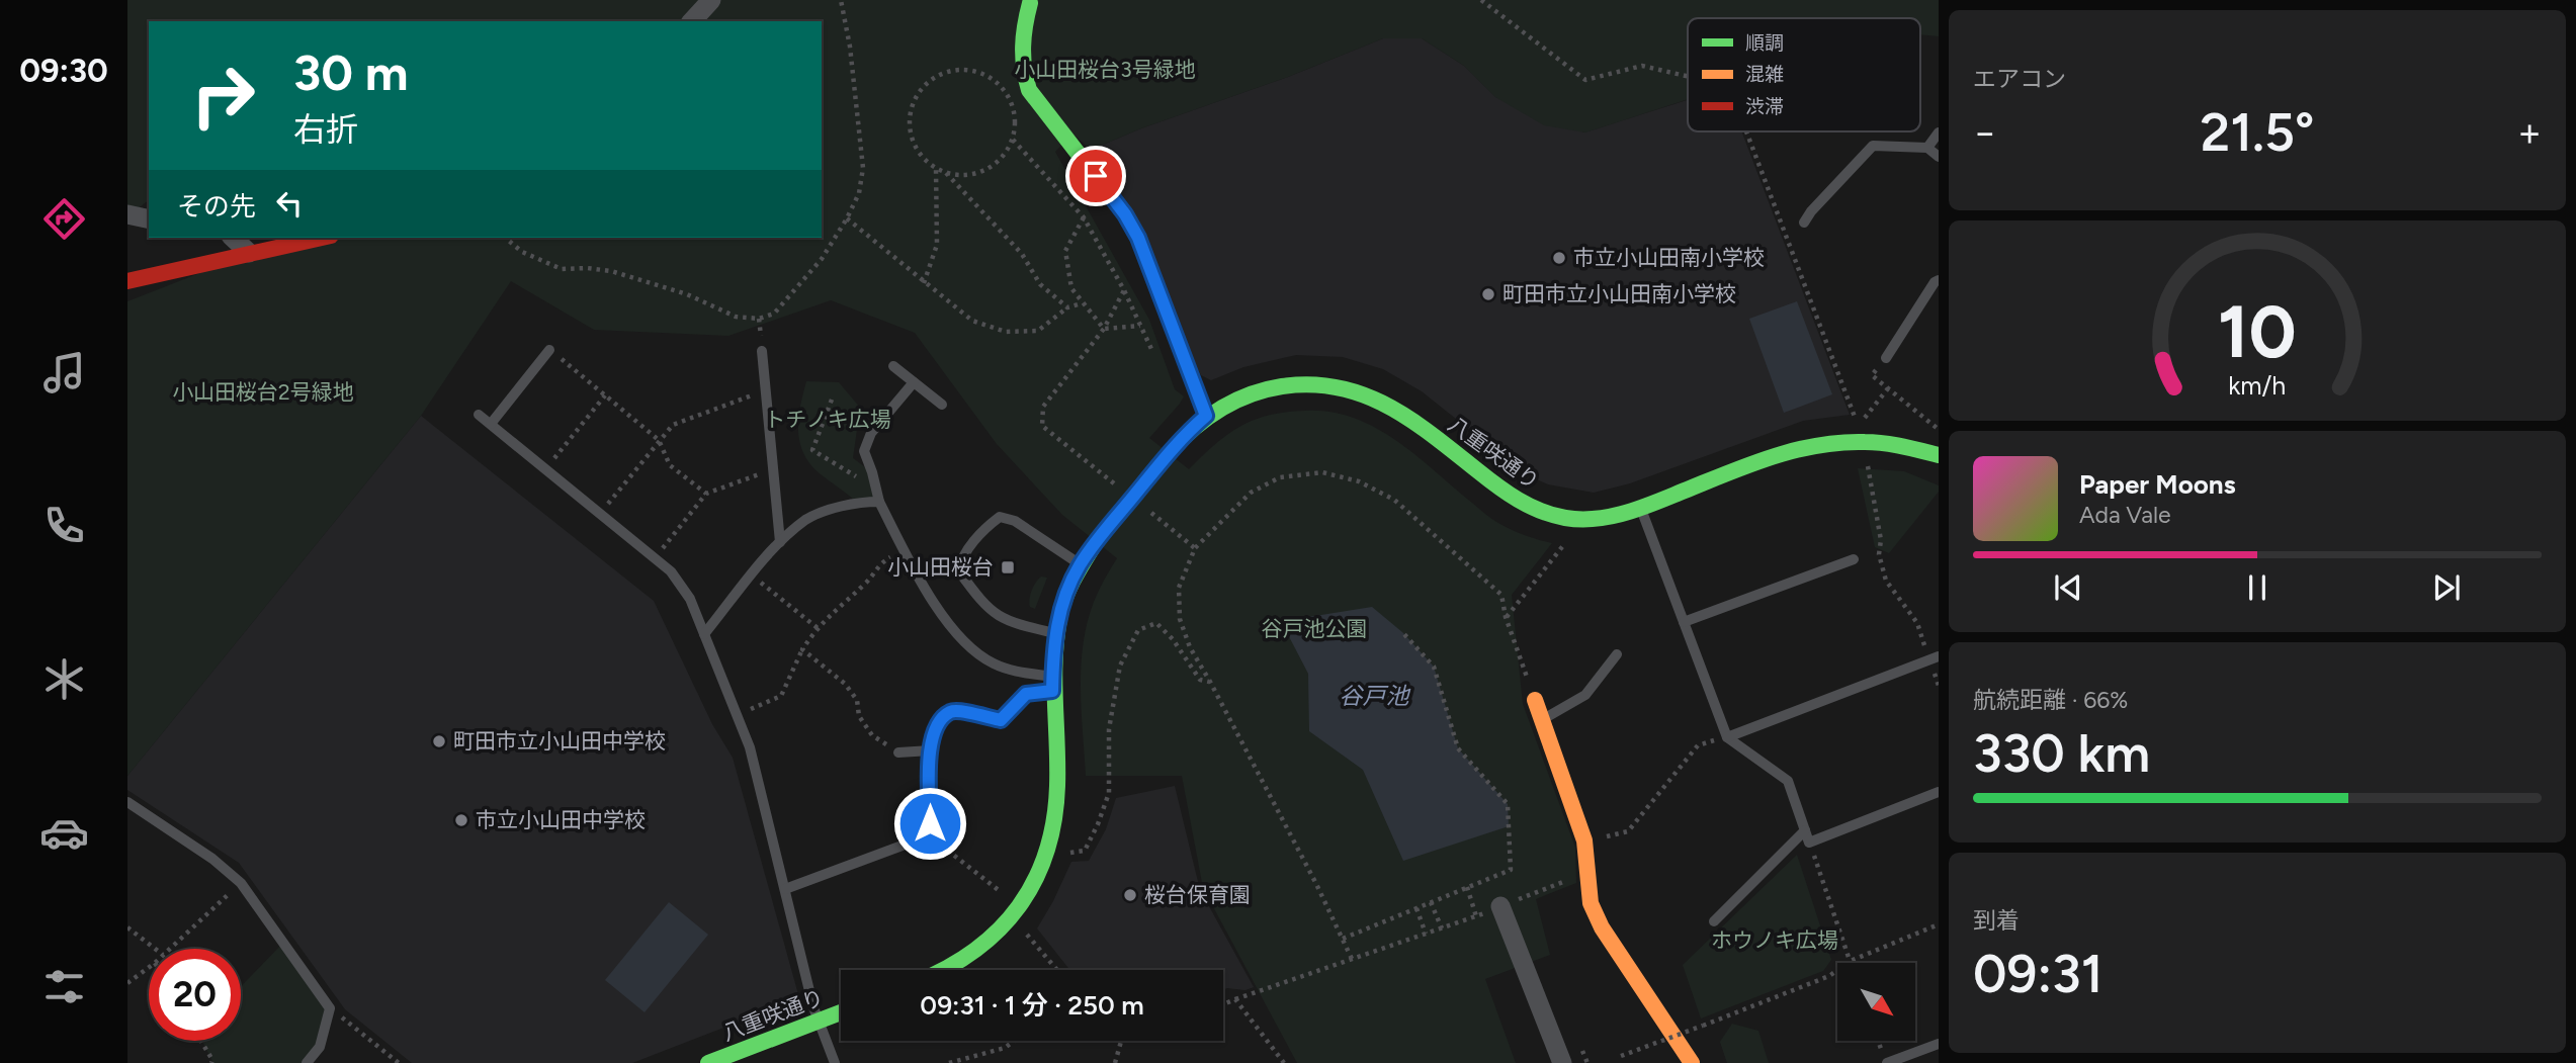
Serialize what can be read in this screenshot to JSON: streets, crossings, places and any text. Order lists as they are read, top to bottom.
{
  "streets": {
    "street": ["八重咲通り"]
  },
  "water": ["谷戸池"],
  "parks": [
    "小山田桜台3号緑地",
    "小山田桜台2号緑地",
    "トチノキ広場",
    "谷戸池公園",
    "ホウノキ広場"
  ],
  "places": {
    "other": [
      "市立小山田南小学校",
      "町田市立小山田南小学校",
      "町田市立小山田中学校",
      "市立小山田中学校",
      "桜台保育園"
    ],
    "transit": ["小山田桜台"]
  },
  "legend": ["順調", "混雑", "渋滞"],
  "north": "bottom right",
  "page": {
    "tabs": "09:30",
    "tile": [
      "エアコン",
      ["航続距離 · 66%", "330 km"],
      ["到着", "09:31"]
    ],
    "turn": ["30 m", "右折"],
    "heat": ["−", "21.5°", "+"],
    "then": "その先",
    "song": ["Paper Moons", "Ada Vale"],
    "limit": "20",
    "trip": "09:31 · 1 分 · 250 m",
    "gauge": ["10", "km/h"]
  }
}
